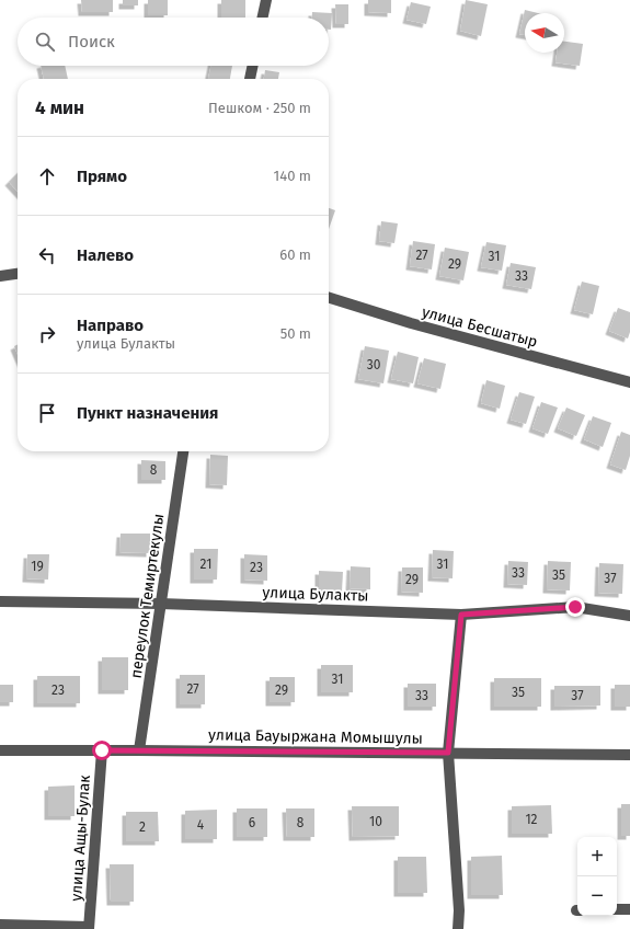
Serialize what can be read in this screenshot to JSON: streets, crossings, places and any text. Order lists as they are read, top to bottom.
{
  "streets": {
    "street": [
      "улица Бесшатыр",
      "улица Булакты",
      "переулок Темиртекулы",
      "улица Бауыржана Момышулы",
      "улица Ащы-Булак"
    ]
  },
  "crossings": [
    ["улица Булакты", "переулок Темиртекулы"],
    ["переулок Темиртекулы", "улица Бауыржана Момышулы"],
    ["улица Бауыржана Момышулы", "улица Ащы-Булак"]
  ],
  "house_numbers": [
    "27",
    "31",
    "29",
    "33",
    "30",
    "8",
    "21",
    "31",
    "19",
    "23",
    "33",
    "35",
    "37",
    "29",
    "31",
    "27",
    "23",
    "29",
    "35",
    "33",
    "37",
    "12",
    "10",
    "6",
    "8",
    "4",
    "2"
  ],
  "north": "left",
  "page": {
    "search": "Поиск",
    "heading": ["4 мин", "Пешком · 250 m"],
    "list": [
      ["Прямо", "140 m"],
      ["Налево", "60 m"],
      ["Направо", "улица Булакты", "50 m"],
      "Пункт назначения"
    ],
    "map_buttons": ["+", "−"]
  }
}
